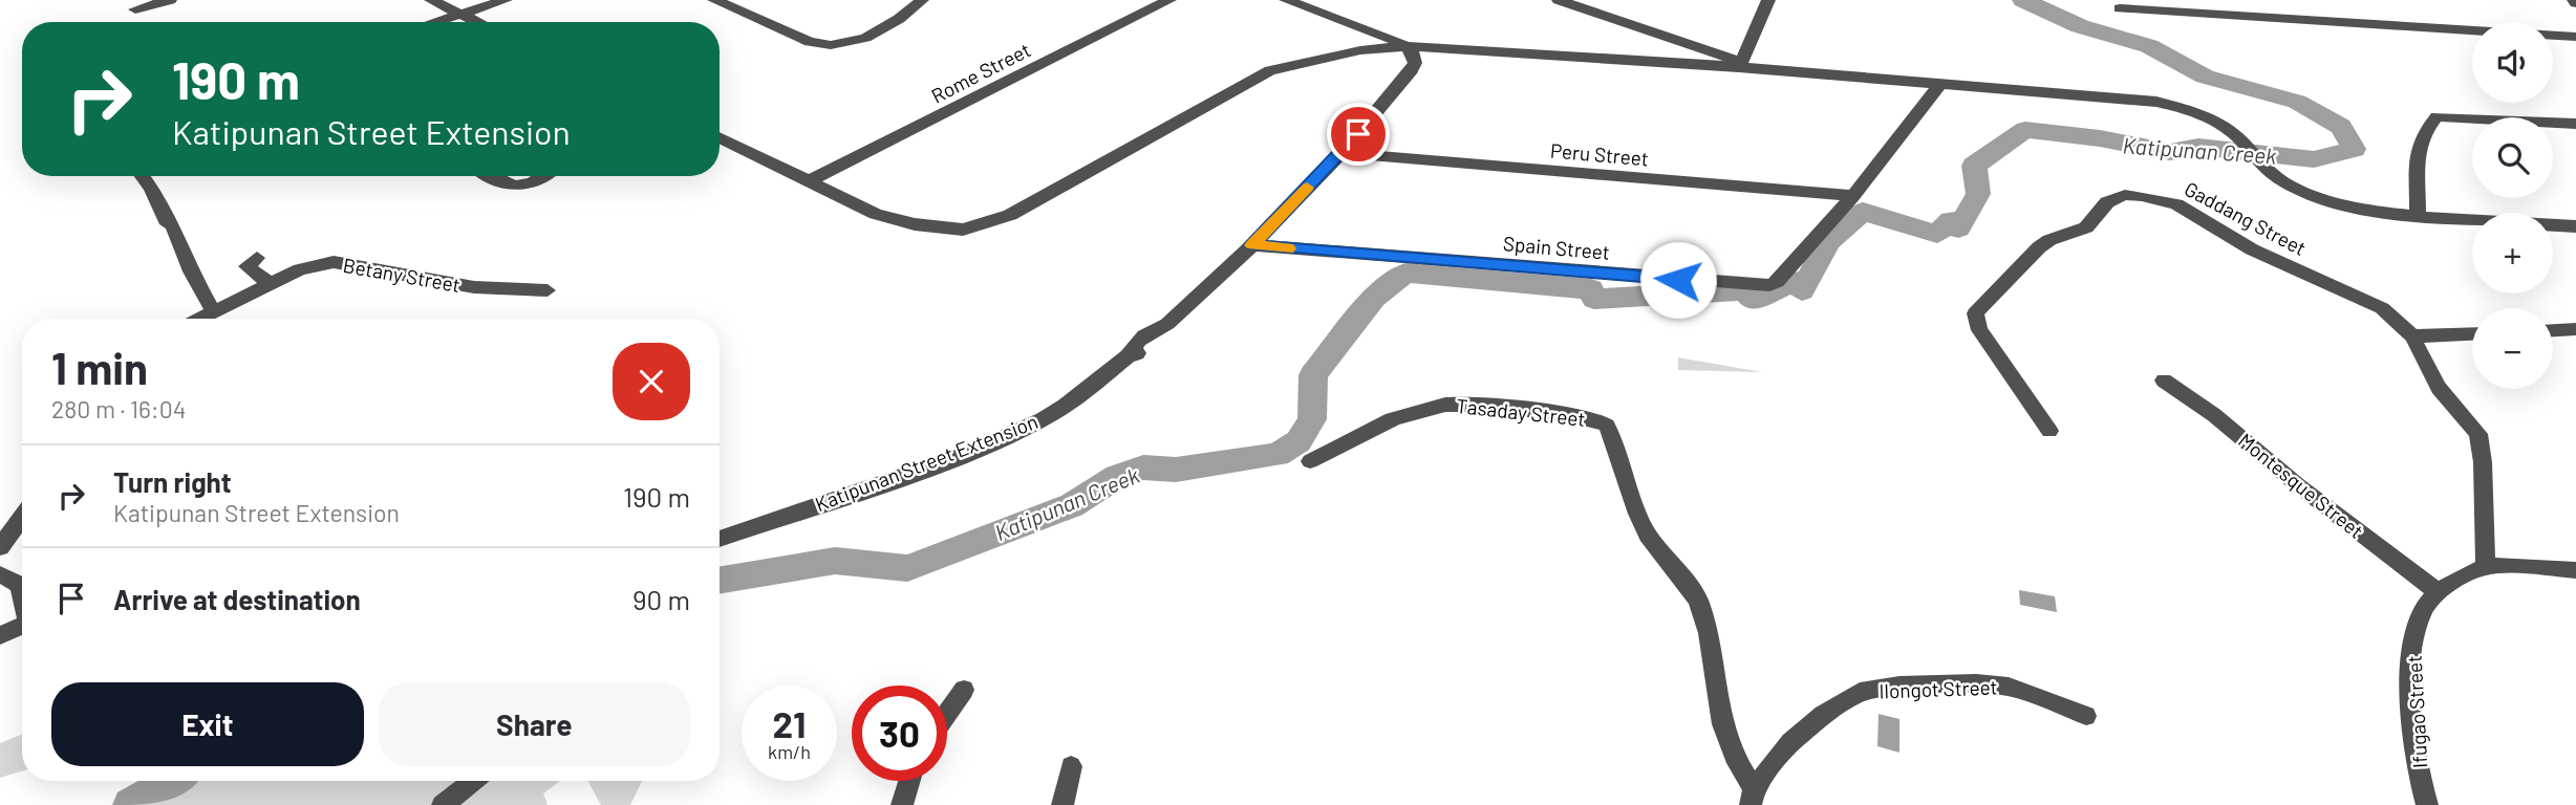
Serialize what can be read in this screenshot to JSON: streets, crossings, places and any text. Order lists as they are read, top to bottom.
{
  "streets": {
    "street": [
      "Rome Street",
      "Peru Street",
      "Gaddang Street",
      "Spain Street",
      "Betany Street",
      "Tasaday Street",
      "Katipunan Street Extension",
      "Montesque Street",
      "Ilongot Street",
      "Ifugao Street"
    ]
  },
  "crossings": [
    ["Peru Street", "Spain Street"],
    ["Peru Street", "Katipunan Street Extension"],
    ["Spain Street", "Katipunan Street Extension"],
    ["Tasaday Street", "Ilongot Street"],
    ["Montesque Street", "Ifugao Street"]
  ],
  "water": ["Katipunan Creek"],
  "page": {
    "map_buttons": ["+", "−"],
    "turn": ["190 m", "Katipunan Street Extension"],
    "heading": ["1 min", "280 m · 16:04"],
    "list": [
      {
        "name": "Turn right",
        "note": "Katipunan Street Extension",
        "value": "190 m"
      },
      {
        "name": "Arrive at destination",
        "value": "90 m"
      }
    ],
    "buttons": ["Exit", "Share"],
    "speed": "21 km/h",
    "limit": "30"
  }
}
